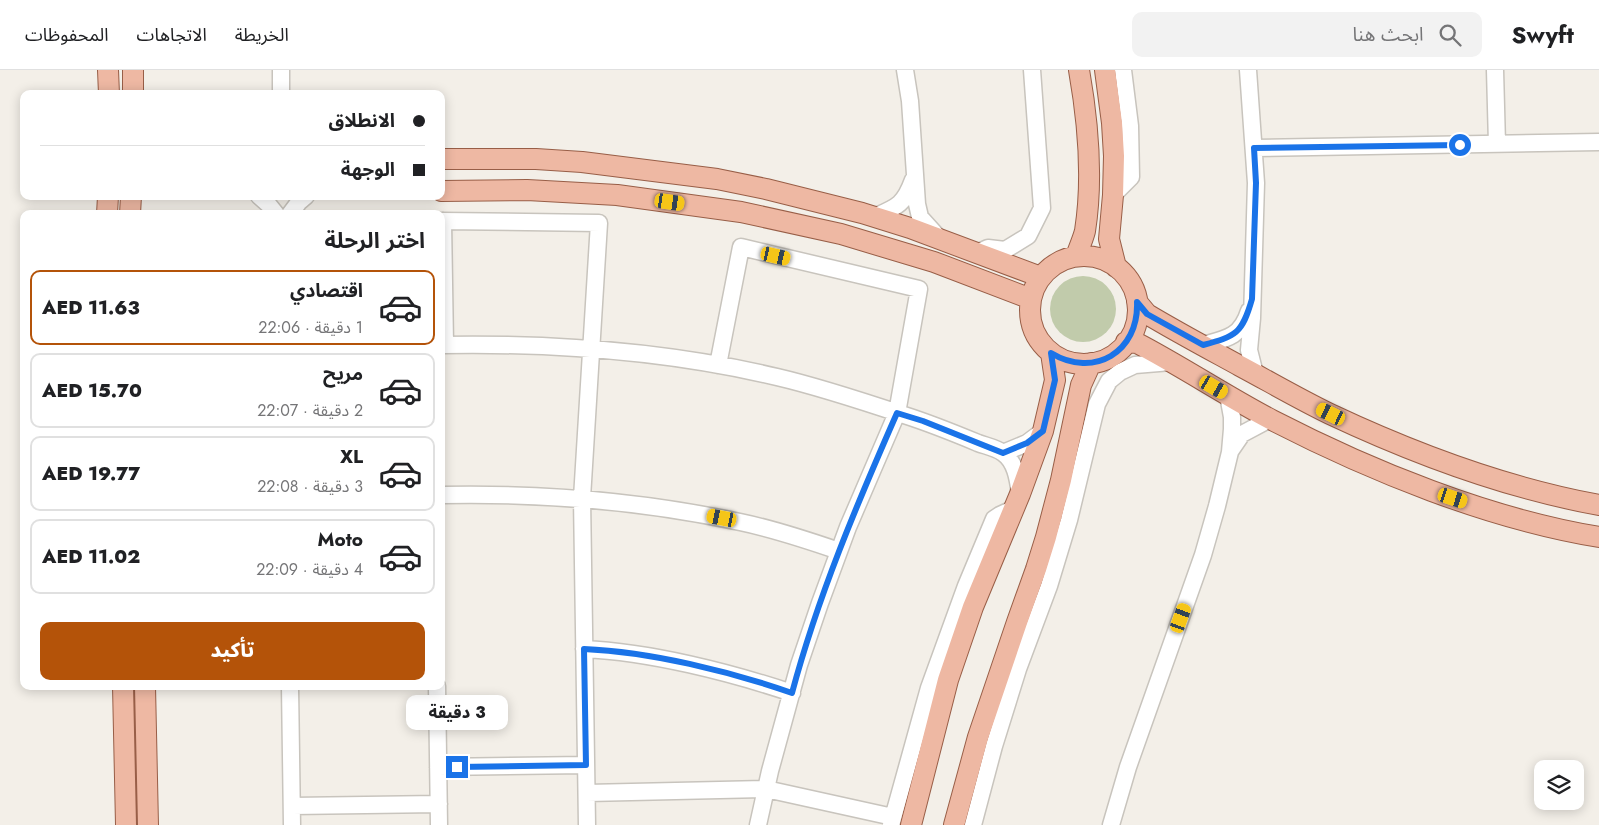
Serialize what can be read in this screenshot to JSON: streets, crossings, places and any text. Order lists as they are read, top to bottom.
{
  "page": {
    "header": "Swyft",
    "search": "ابحث هنا",
    "nav": ["الخريطة", "الاتجاهات", "المحفوظات"],
    "banner": ["الانطلاق", "الوجهة"],
    "heading": "اختر الرحلة",
    "list": [
      {
        "name": "اقتصادي",
        "note": "1 دقيقة · 22:06",
        "value": "AED 11.63"
      },
      {
        "name": "مريح",
        "note": "2 دقيقة · 22:07",
        "value": "AED 15.70"
      },
      {
        "name": "XL",
        "note": "3 دقيقة · 22:08",
        "value": "AED 19.77"
      },
      {
        "name": "Moto",
        "note": "4 دقيقة · 22:09",
        "value": "AED 11.02"
      }
    ],
    "buttons": "تأكيد",
    "bubble": "3 دقيقة"
  }
}
